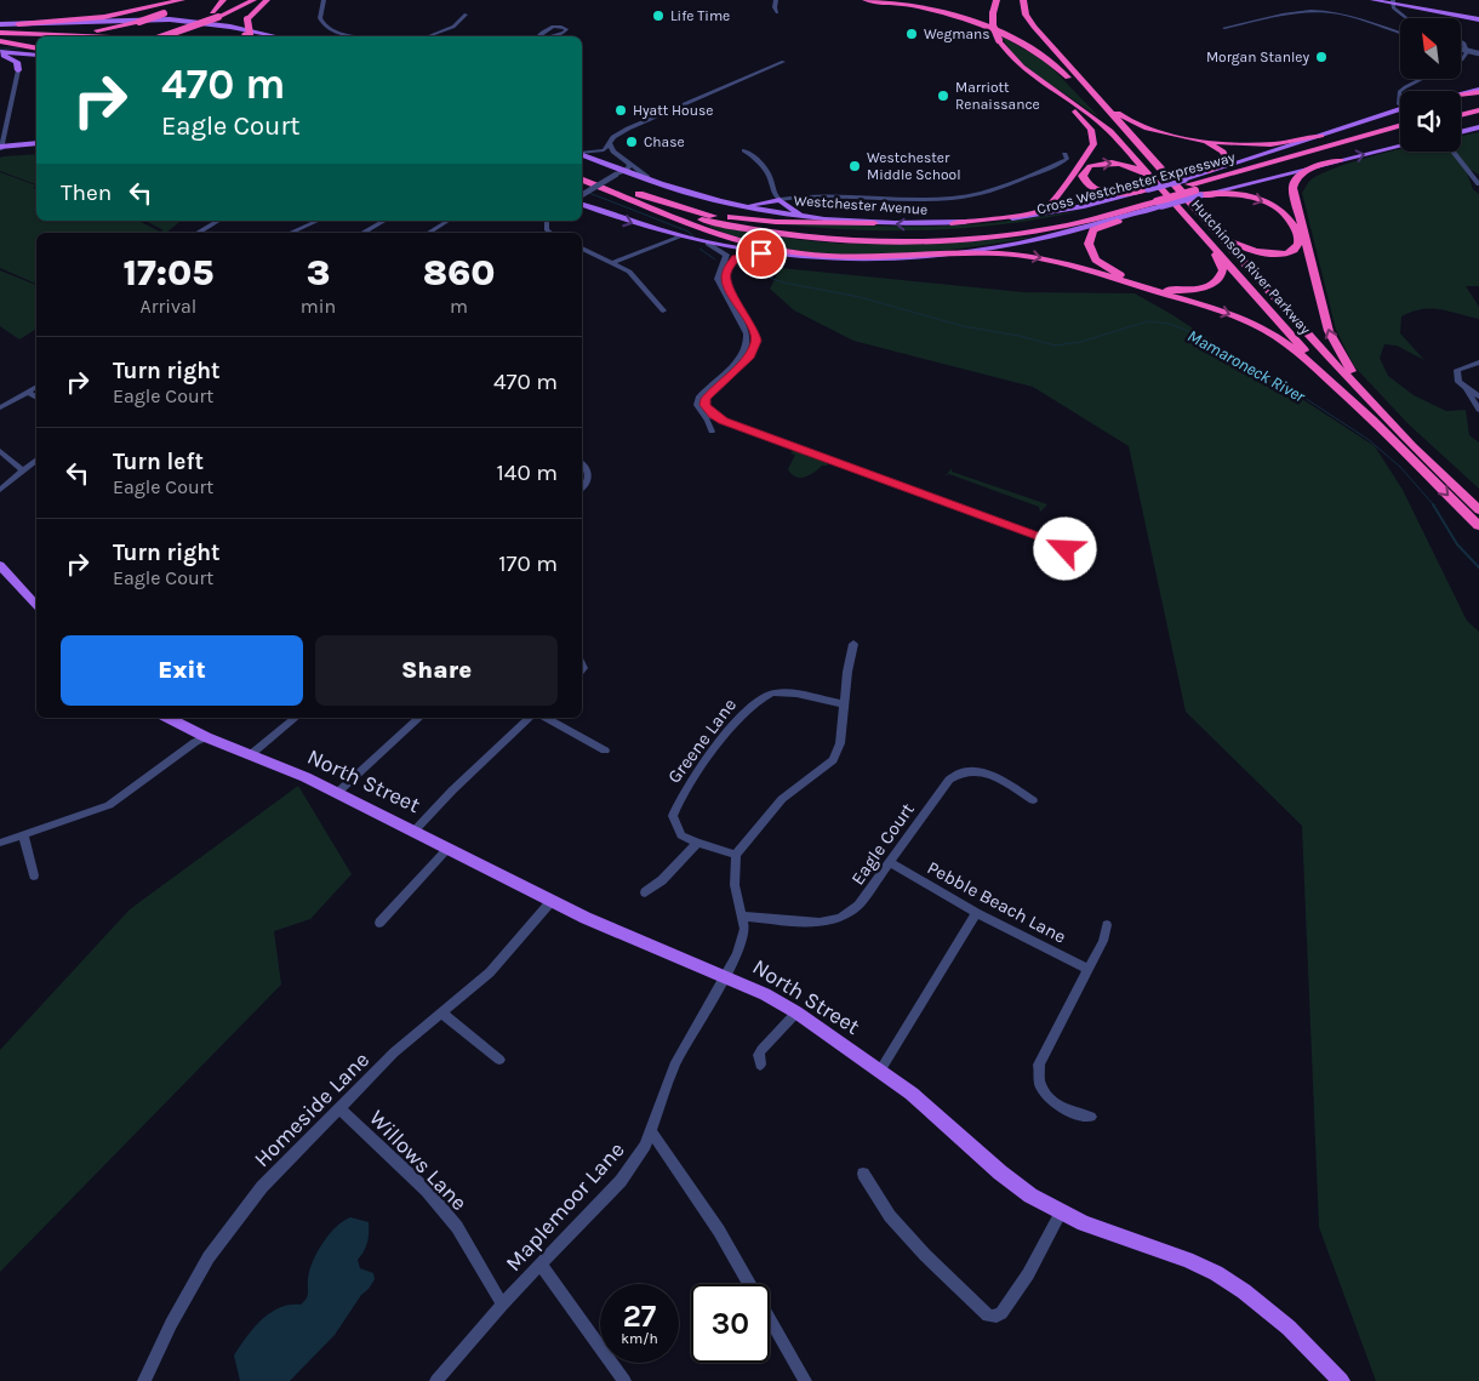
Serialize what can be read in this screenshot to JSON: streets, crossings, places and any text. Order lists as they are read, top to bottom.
{
  "streets": {
    "highway": ["Cross Westchester Expressway", "Hutchinson River Parkway"],
    "main road": ["Westchester Avenue", "North Street"],
    "street": [
      "Greene Lane",
      "Eagle Court",
      "Pebble Beach Lane",
      "Homeside Lane",
      "Willows Lane",
      "Maplemoor Lane"
    ]
  },
  "crossings": [
    ["Cross Westchester Expressway", "Westchester Avenue"],
    ["Greene Lane", "Maplemoor Lane"],
    ["North Street", "Homeside Lane"],
    ["North Street", "Maplemoor Lane"],
    ["Eagle Court", "Pebble Beach Lane"],
    ["Eagle Court", "Maplemoor Lane"],
    ["Homeside Lane", "Willows Lane"],
    ["Willows Lane", "Maplemoor Lane"]
  ],
  "water": ["Mamaroneck River"],
  "places": [
    "Life Time",
    "Wegmans",
    "Morgan Stanley",
    "Marriott Renaissance",
    "Hyatt House",
    "Chase",
    "Westchester Middle School"
  ],
  "north": "top left",
  "page": {
    "turn": ["470 m", "Eagle Court"],
    "then": "Then",
    "eta": [
      "17:05",
      "Arrival",
      "3",
      "min",
      "860",
      "m"
    ],
    "list": [
      {
        "name": "Turn right",
        "note": "Eagle Court",
        "value": "470 m"
      },
      {
        "name": "Turn left",
        "note": "Eagle Court",
        "value": "140 m"
      },
      {
        "name": "Turn right",
        "note": "Eagle Court",
        "value": "170 m"
      }
    ],
    "buttons": ["Exit", "Share"],
    "speed": "27 km/h",
    "limit": "30"
  }
}
